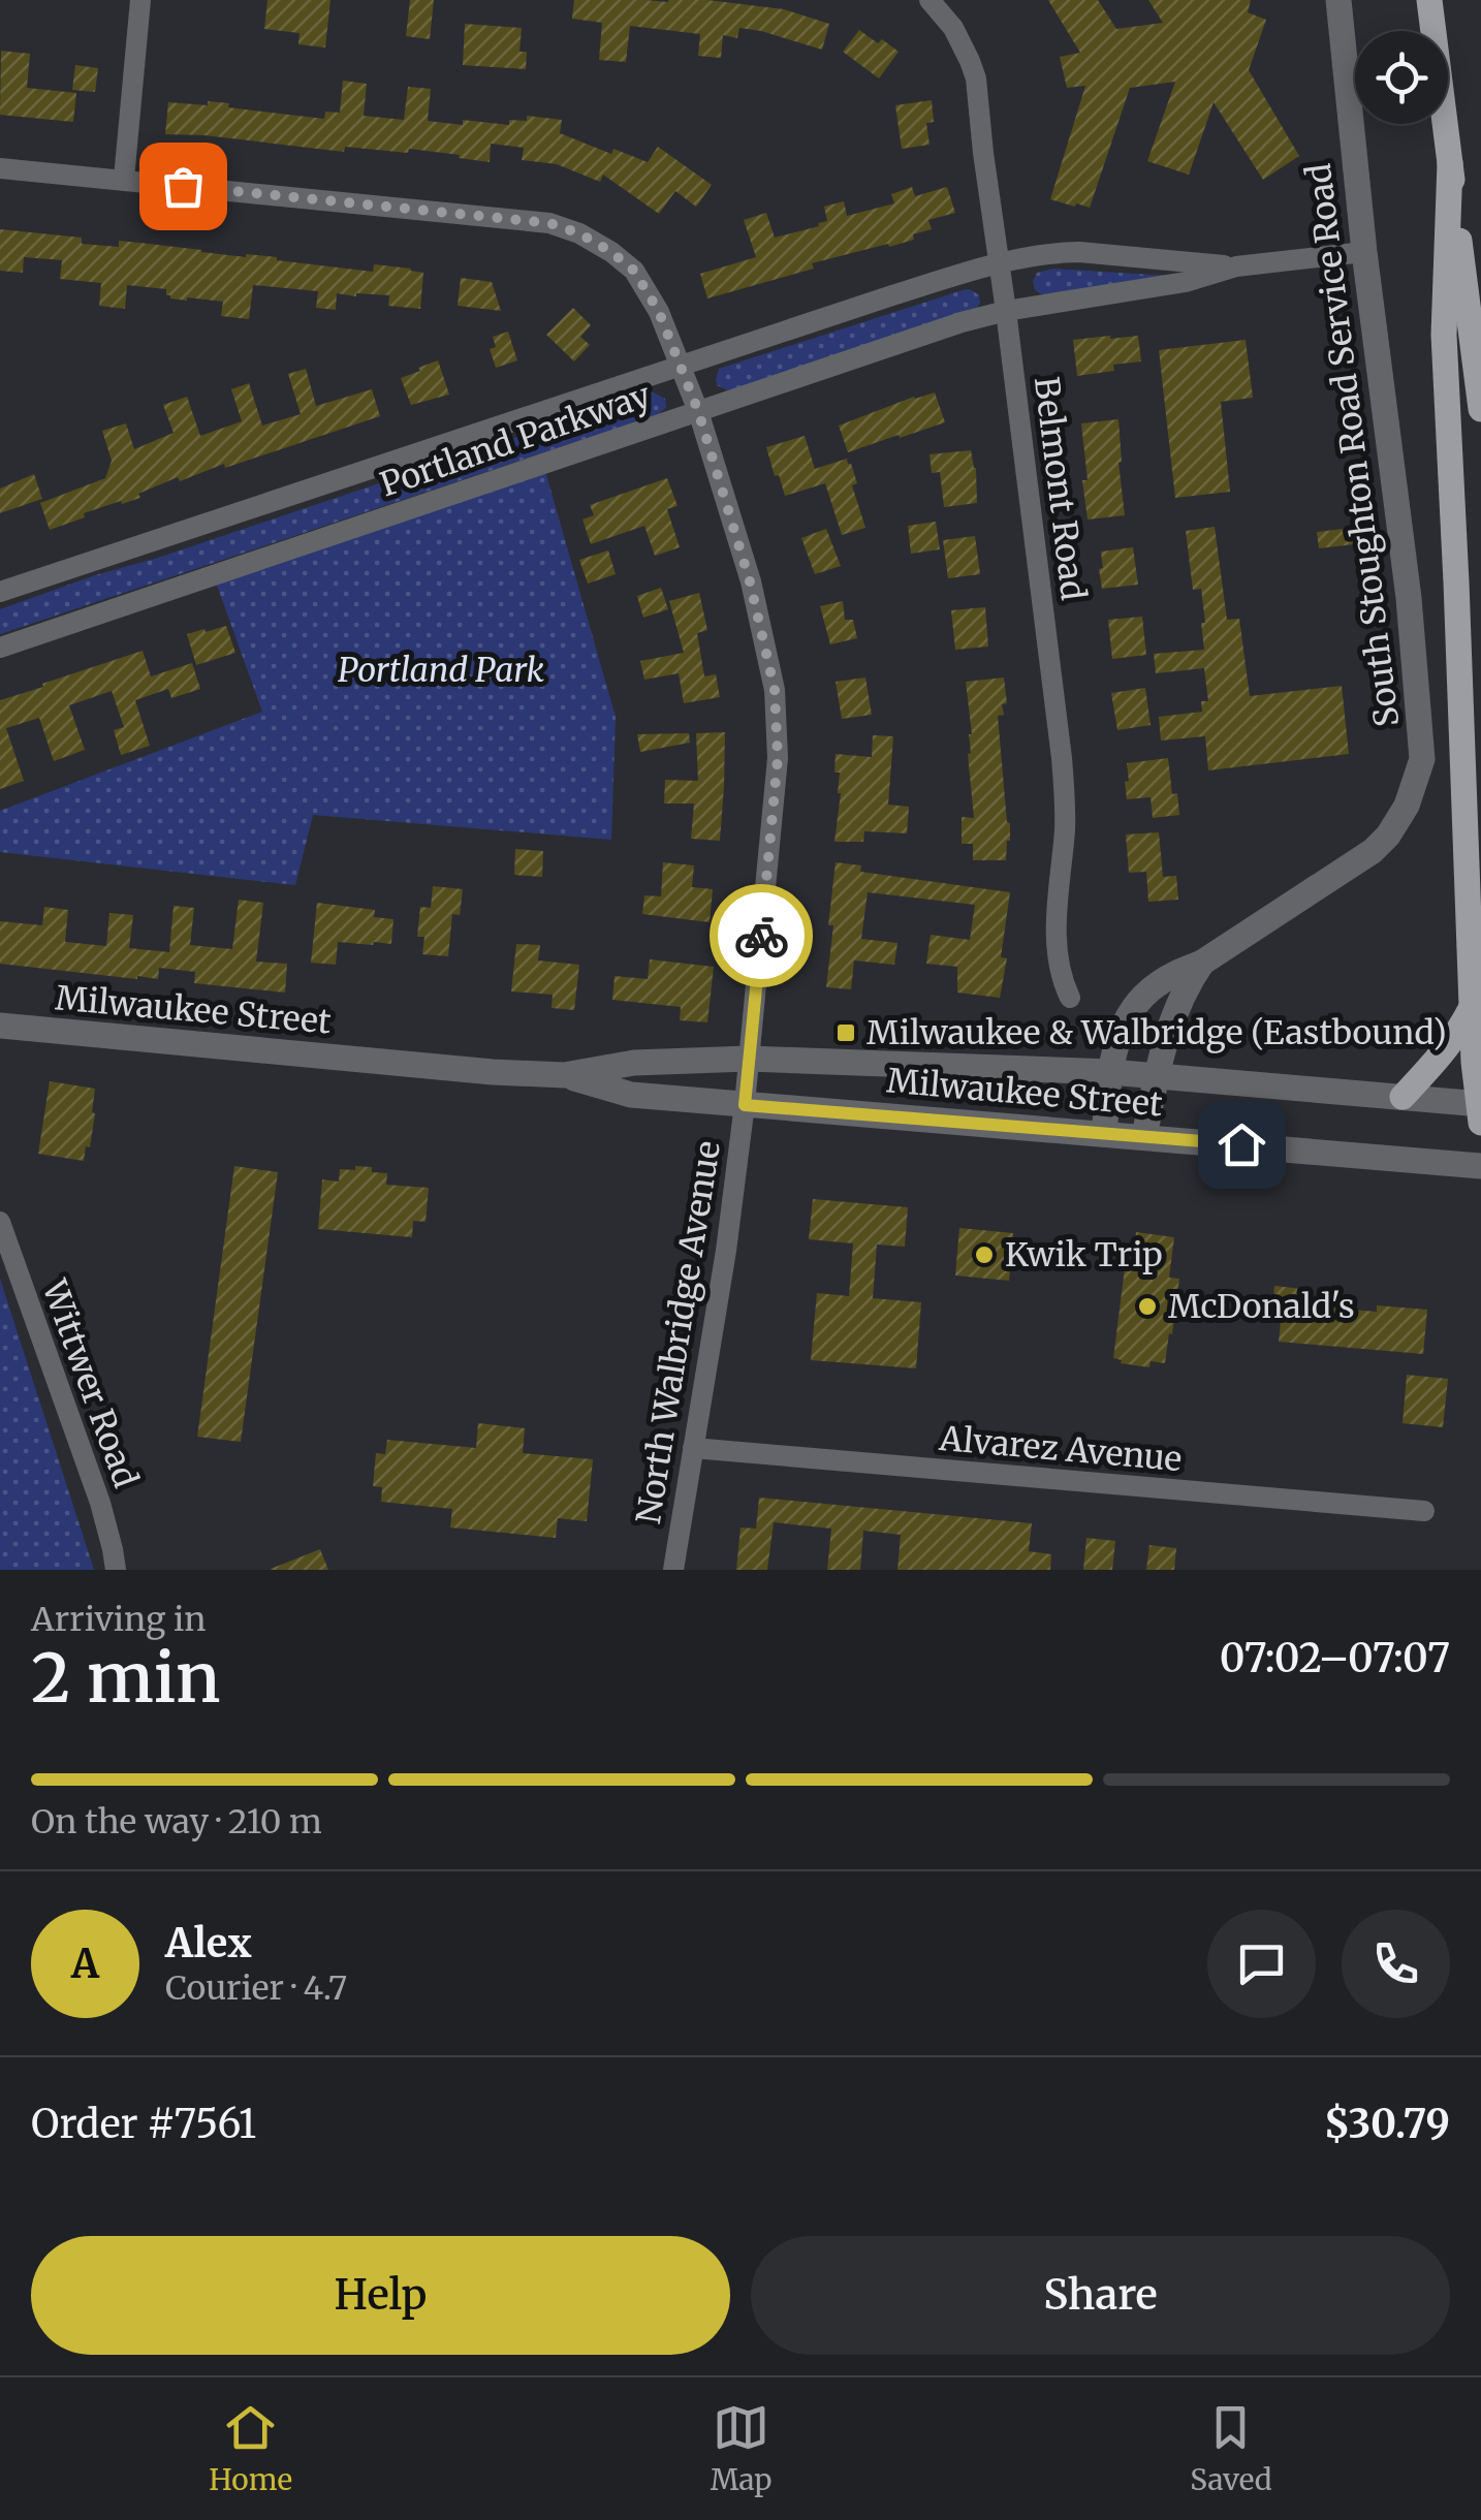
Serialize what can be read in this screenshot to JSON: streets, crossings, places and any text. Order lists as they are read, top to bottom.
{
  "streets": {
    "street": [
      "Portland Parkway",
      "South Stoughton Road Service Road",
      "Belmont Road",
      "Milwaukee Street",
      "North Walbridge Avenue",
      "Wittwer Road",
      "Alvarez Avenue"
    ]
  },
  "crossings": [
    ["Portland Parkway", "South Stoughton Road Service Road"],
    ["Portland Parkway", "Belmont Road"],
    ["Portland Parkway", "North Walbridge Avenue"],
    ["South Stoughton Road Service Road", "Milwaukee Street"],
    ["Milwaukee Street", "North Walbridge Avenue"],
    ["North Walbridge Avenue", "Alvarez Avenue"]
  ],
  "parks": ["Portland Park"],
  "places": {
    "transit": ["Milwaukee & Walbridge (Eastbound)"],
    "other": ["Kwik Trip", "McDonald's"]
  },
  "page": {
    "heading": ["2 min", "Arriving in", "07:02–07:07"],
    "panel": [
      "Alex",
      "Courier · 4.7",
      "Order #7561",
      "$30.79"
    ],
    "bar": "On the way · 210 m",
    "round": "A",
    "buttons": ["Help", "Share"],
    "tabs": ["Home", "Map", "Saved"]
  }
}
